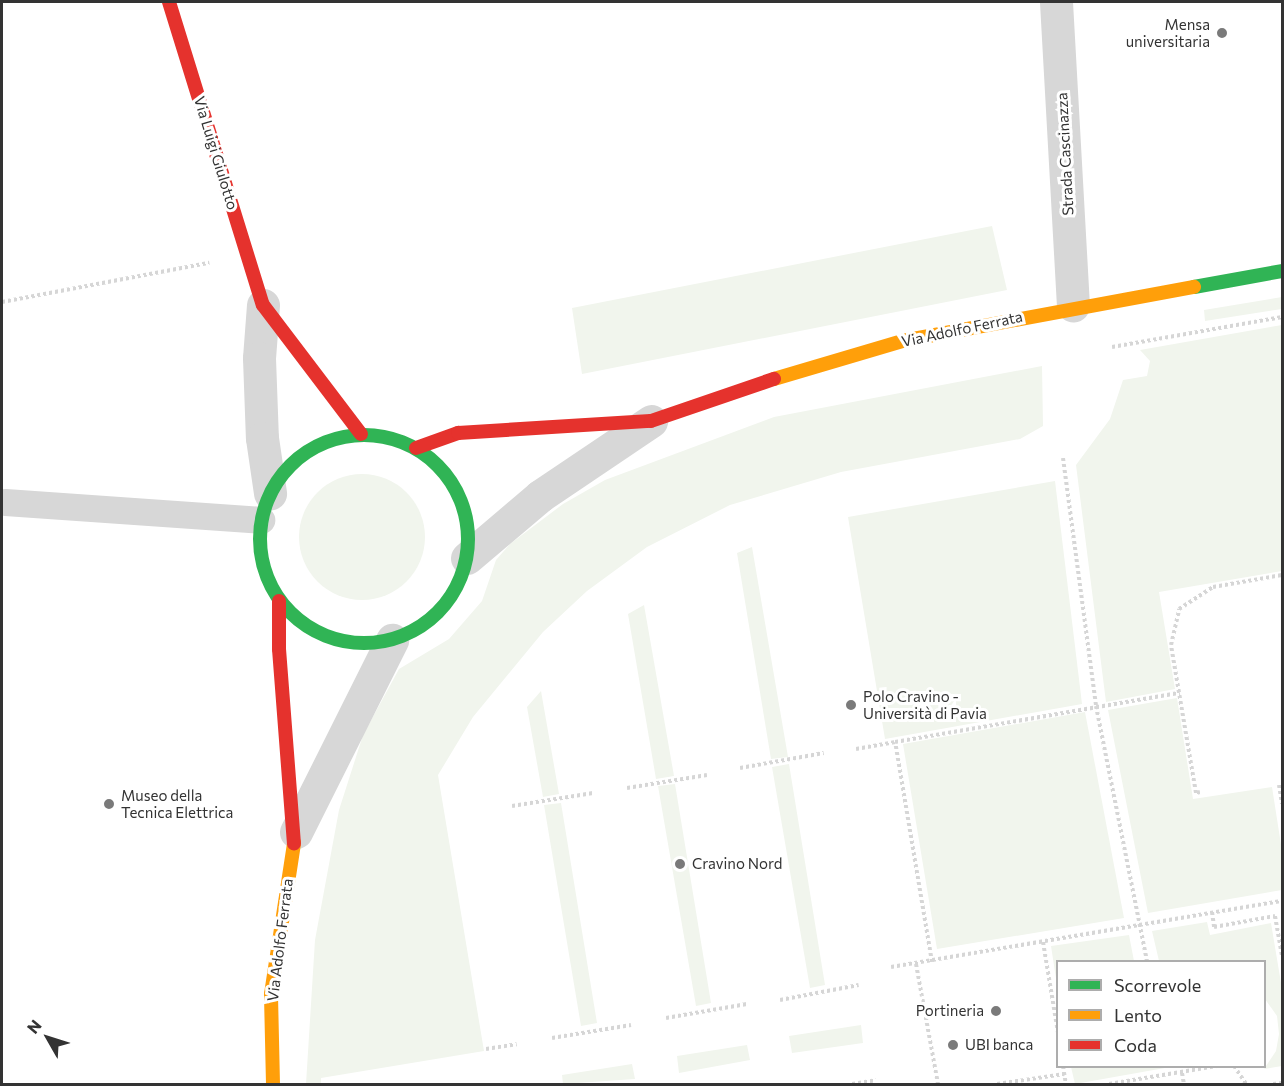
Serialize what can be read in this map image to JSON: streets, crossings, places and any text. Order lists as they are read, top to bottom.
{
  "streets": {
    "street": ["Via Luigi Giulotto", "Strada Cascinazza", "Via Adolfo Ferrata"]
  },
  "crossings": [
    ["Via Luigi Giulotto", "Via Adolfo Ferrata"],
    ["Strada Cascinazza", "Via Adolfo Ferrata"]
  ],
  "places": [
    "Mensa universitaria",
    "Polo Cravino - Università di Pavia",
    "Museo della Tecnica Elettrica",
    "Cravino Nord",
    "Portineria",
    "UBI banca"
  ],
  "legend": ["Scorrevole", "Lento", "Coda"],
  "north": "top left"
}
